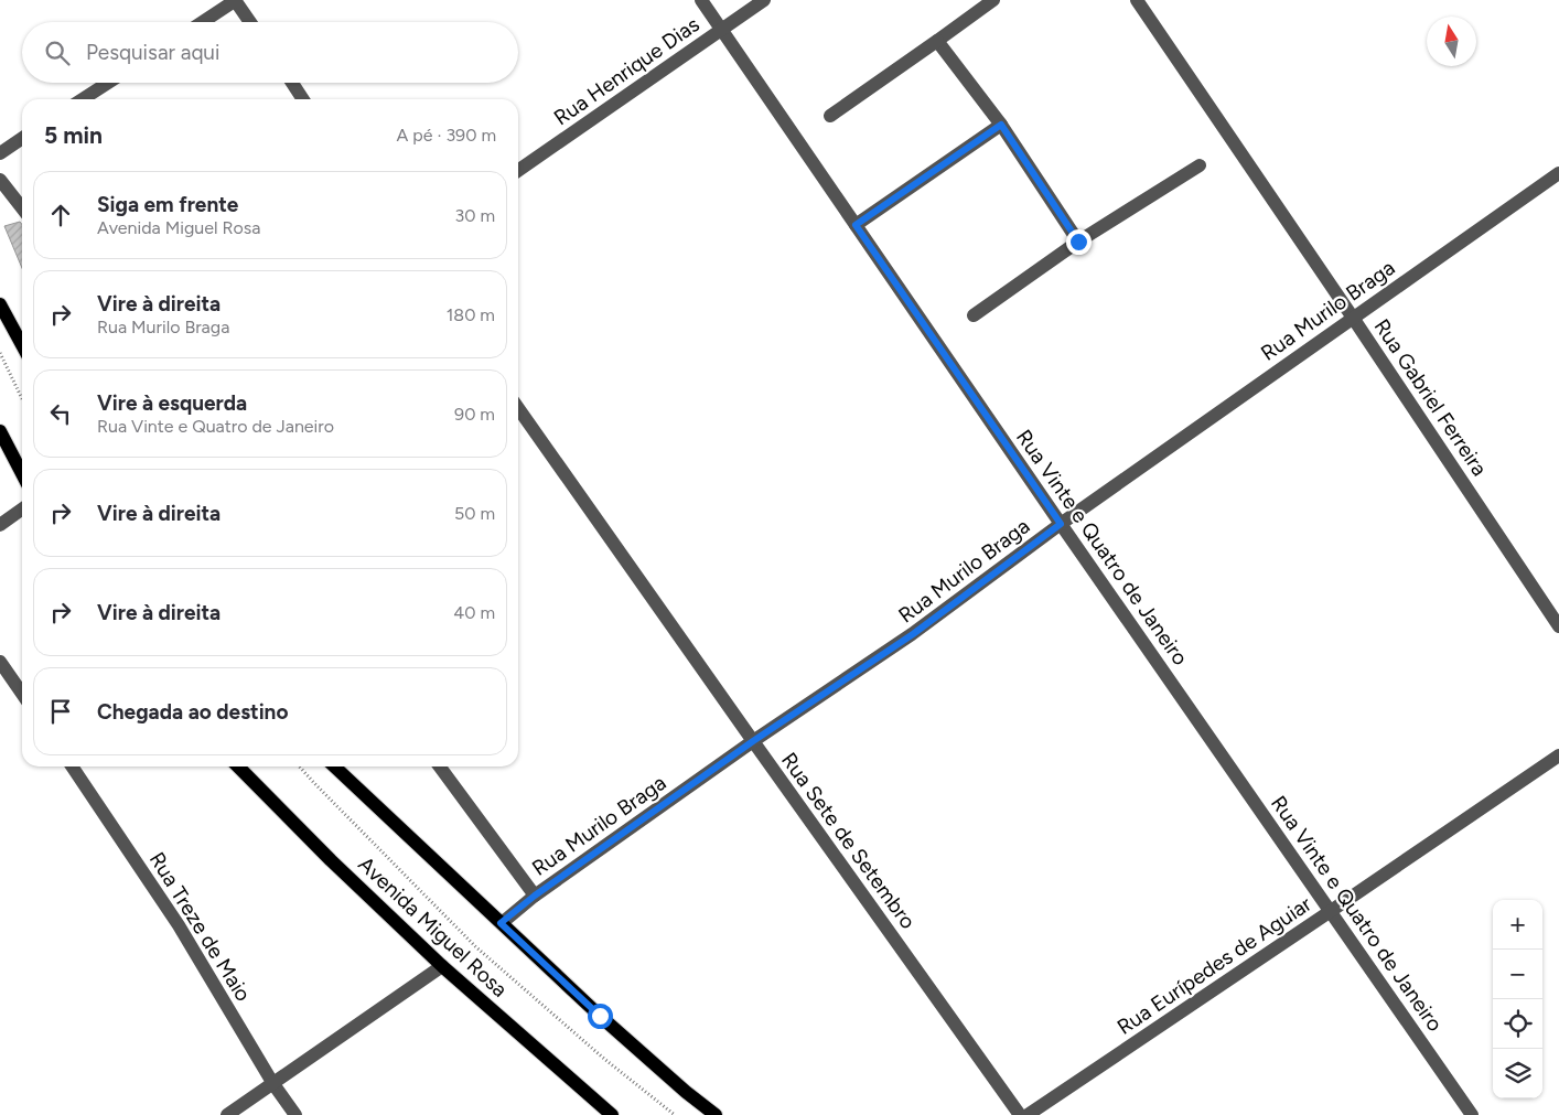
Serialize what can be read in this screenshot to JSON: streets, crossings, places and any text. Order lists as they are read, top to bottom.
{
  "streets": {
    "main road": ["Avenida Miguel Rosa"],
    "street": [
      "Rua Henrique Dias",
      "Rua Murilo Braga",
      "Rua Gabriel Ferreira",
      "Rua Vinte e Quatro de Janeiro",
      "Rua Sete de Setembro",
      "Rua Treze de Maio",
      "Rua Eurípedes de Aguiar"
    ]
  },
  "crossings": [
    ["Rua Henrique Dias", "Rua Vinte e Quatro de Janeiro"],
    ["Rua Murilo Braga", "Rua Gabriel Ferreira"],
    ["Rua Murilo Braga", "Rua Vinte e Quatro de Janeiro"],
    ["Rua Murilo Braga", "Rua Sete de Setembro"],
    ["Rua Vinte e Quatro de Janeiro", "Rua Eurípedes de Aguiar"]
  ],
  "north": "top",
  "page": {
    "search": "Pesquisar aqui",
    "heading": ["5 min", "A pé · 390 m"],
    "list": [
      ["Siga em frente", "Avenida Miguel Rosa", "30 m"],
      ["Vire à direita", "Rua Murilo Braga", "180 m"],
      ["Vire à esquerda", "Rua Vinte e Quatro de Janeiro", "90 m"],
      ["Vire à direita", "50 m"],
      ["Vire à direita", "40 m"],
      "Chegada ao destino"
    ],
    "map_buttons": ["+", "−"]
  }
}
